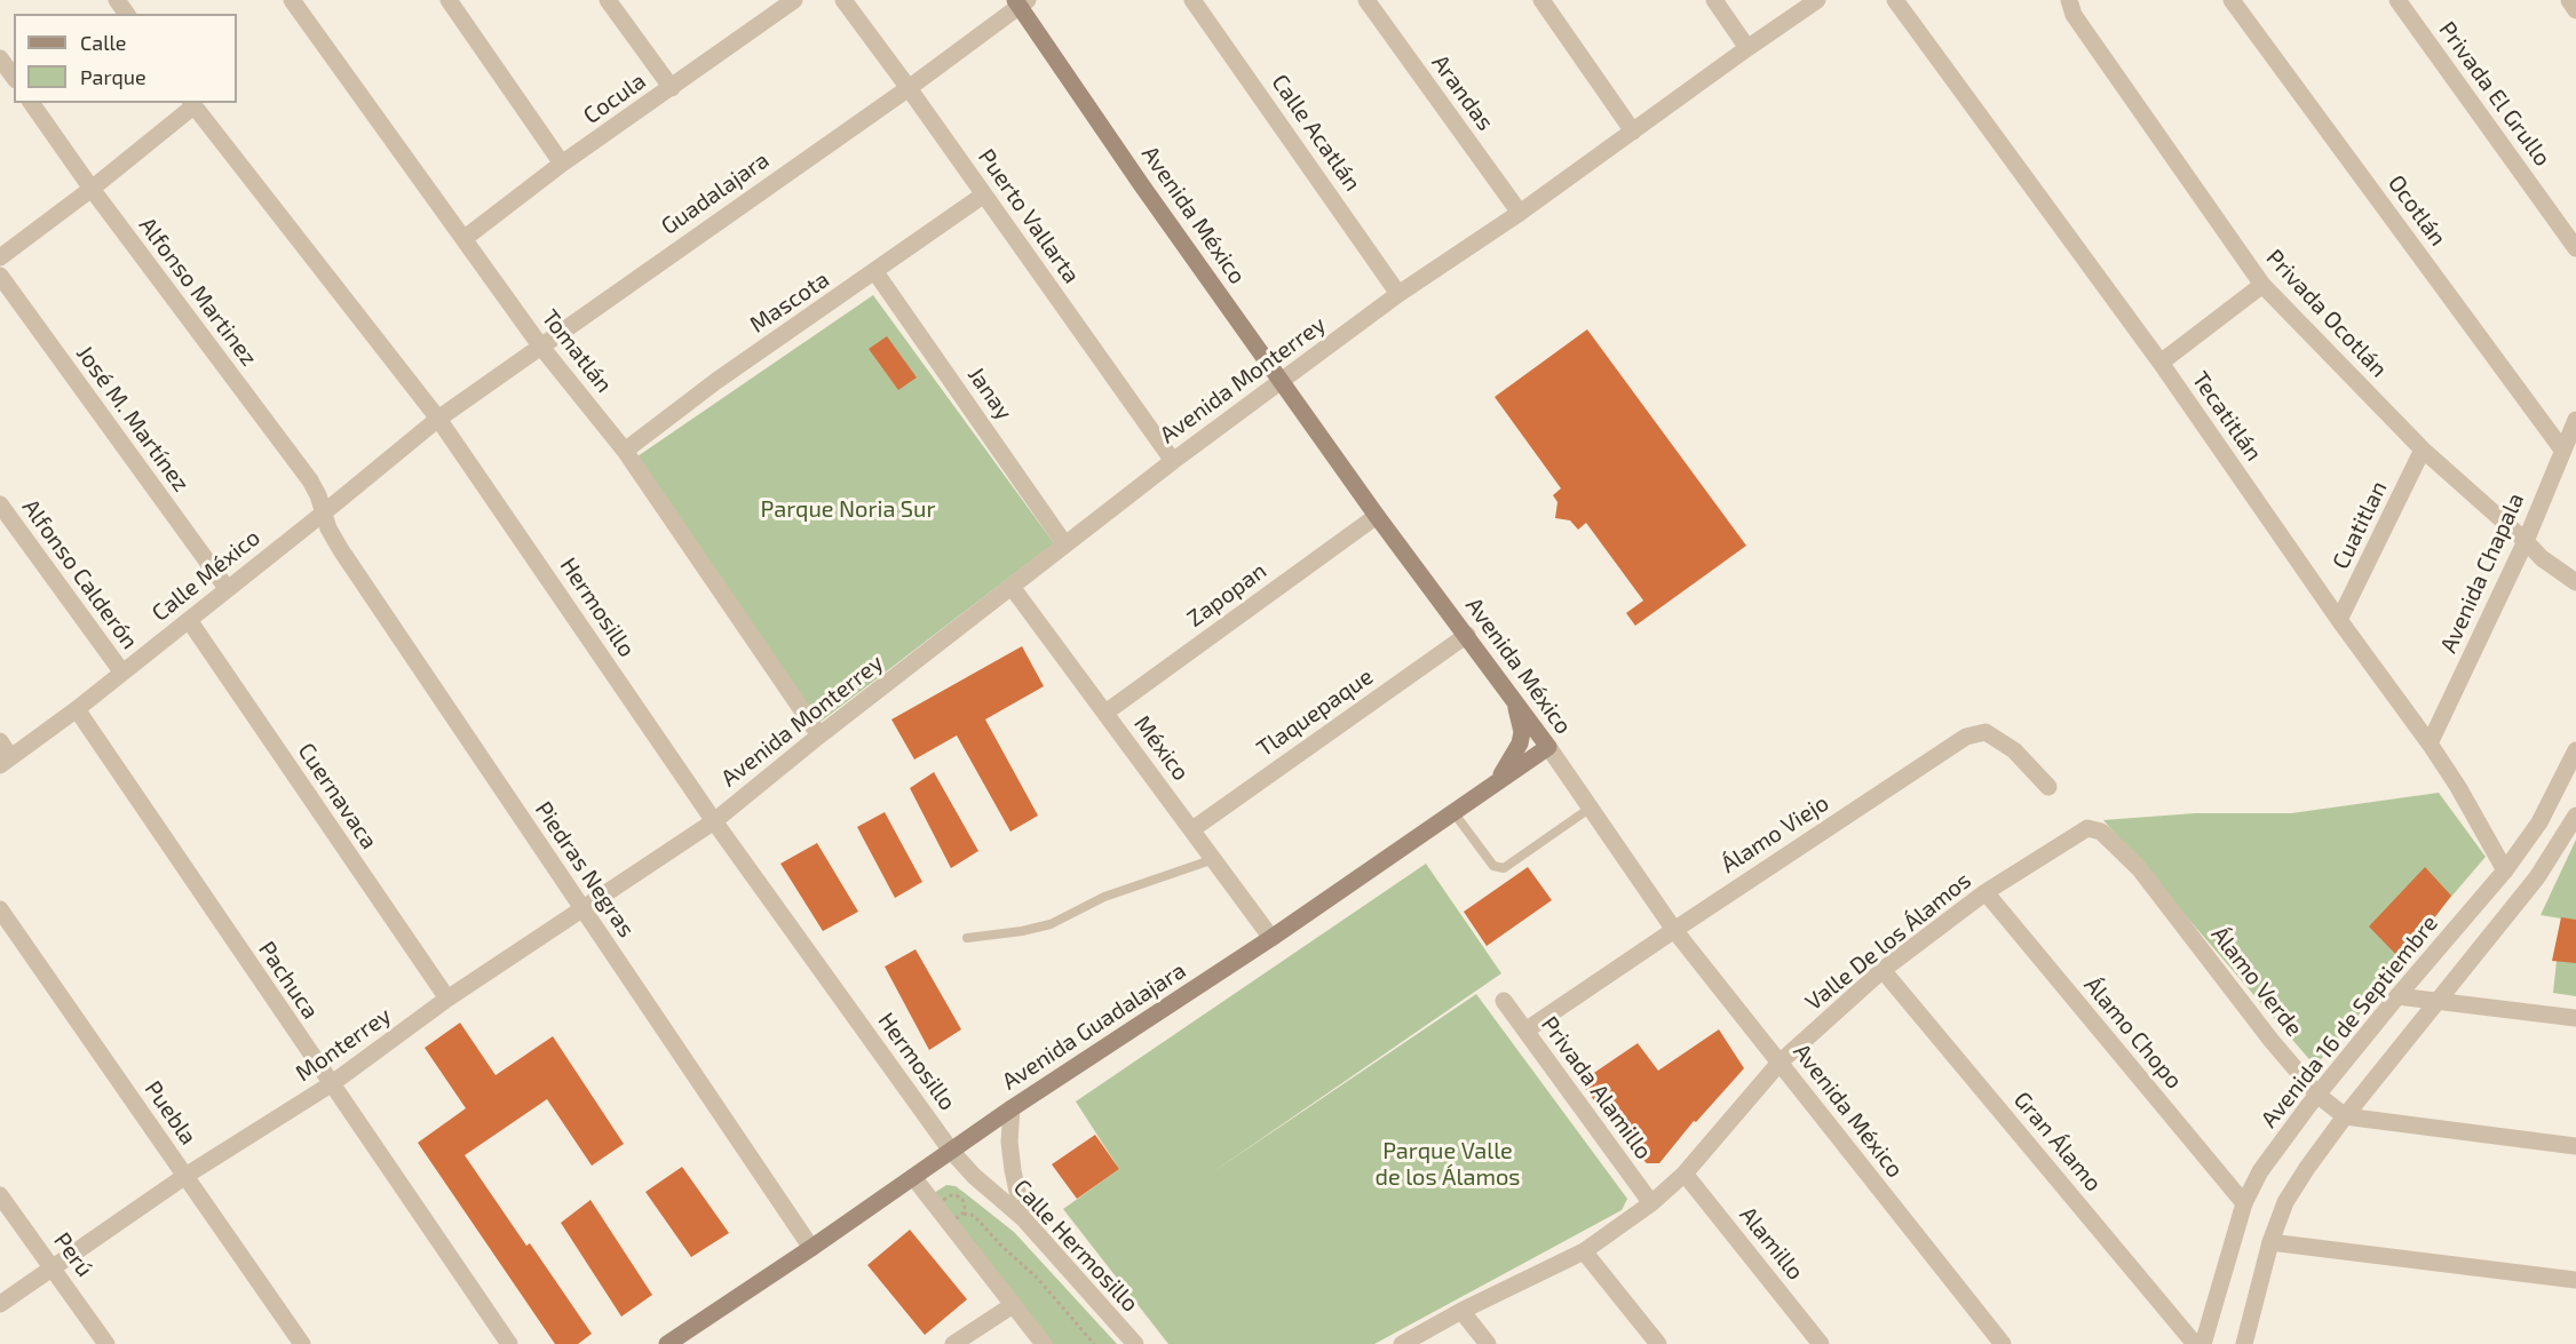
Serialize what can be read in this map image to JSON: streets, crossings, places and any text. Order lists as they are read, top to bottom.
{
  "streets": {
    "main road": ["Avenida México", "Avenida Guadalajara"],
    "street": [
      "Arandas",
      "Privada El Grullo",
      "Cocula",
      "Calle Acatlán",
      "Guadalajara",
      "Ocotlán",
      "Puerto Vallarta",
      "Alfonso Martinez",
      "Mascota",
      "Privada Ocotlán",
      "Tomatlán",
      "Avenida Monterrey",
      "Janay",
      "Tecatitlán",
      "José M. Martínez",
      "Cuatitlan",
      "Avenida Chapala",
      "Alfonso Calderón",
      "Calle México",
      "Zapopan",
      "Hermosillo",
      "Tlaquepaque",
      "México",
      "Cuernavaca",
      "Álamo Viejo",
      "Piedras Negras",
      "Valle De los Álamos",
      "Pachuca",
      "Álamo Verde",
      "Avenida 16 de Septiembre",
      "Álamo Chopo",
      "Monterrey",
      "Privada Alamillo",
      "Puebla",
      "Gran Álamo",
      "Alamillo",
      "Calle Hermosillo",
      "Perú"
    ]
  },
  "crossings": [
    ["Arandas", "Avenida Monterrey"],
    ["Cocula", "Tomatlán"],
    ["Calle Acatlán", "Avenida Monterrey"],
    ["Guadalajara", "Avenida México"],
    ["Guadalajara", "Puerto Vallarta"],
    ["Guadalajara", "Tomatlán"],
    ["Guadalajara", "Calle México"],
    ["Guadalajara", "Hermosillo"],
    ["Ocotlán", "Avenida Chapala"],
    ["Avenida México", "Avenida Monterrey"],
    ["Avenida México", "Zapopan"],
    ["Avenida México", "Tlaquepaque"],
    ["Avenida México", "Álamo Viejo"],
    ["Avenida México", "Valle De los Álamos"],
    ["Avenida México", "Avenida Guadalajara"],
    ["Puerto Vallarta", "Mascota"],
    ["Puerto Vallarta", "Avenida Monterrey"],
    ["Alfonso Martinez", "Calle México"],
    ["Alfonso Martinez", "Piedras Negras"],
    ["Mascota", "Tomatlán"],
    ["Mascota", "Janay"],
    ["Privada Ocotlán", "Cuatitlan"],
    ["Privada Ocotlán", "Avenida Chapala"],
    ["Tomatlán", "Avenida Monterrey"],
    ["Avenida Monterrey", "Janay"],
    ["Avenida Monterrey", "Hermosillo"],
    ["Avenida Monterrey", "México"],
    ["Avenida Monterrey", "Monterrey"],
    ["Tecatitlán", "Cuatitlan"],
    ["Tecatitlán", "Avenida Chapala"],
    ["Tecatitlán", "Avenida 16 de Septiembre"],
    ["José M. Martínez", "Calle México"],
    ["Alfonso Calderón", "Calle México"],
    ["Calle México", "Hermosillo"],
    ["Calle México", "Cuernavaca"],
    ["Calle México", "Piedras Negras"],
    ["Calle México", "Pachuca"],
    ["Zapopan", "México"],
    ["Hermosillo", "Avenida Guadalajara"],
    ["Hermosillo", "Monterrey"],
    ["Hermosillo", "Calle Hermosillo"],
    ["Tlaquepaque", "México"],
    ["México", "Avenida Guadalajara"],
    ["Cuernavaca", "Monterrey"],
    ["Álamo Viejo", "Privada Alamillo"],
    ["Piedras Negras", "Avenida Guadalajara"],
    ["Piedras Negras", "Monterrey"],
    ["Valle De los Álamos", "Álamo Verde"],
    ["Valle De los Álamos", "Álamo Chopo"],
    ["Valle De los Álamos", "Privada Alamillo"],
    ["Valle De los Álamos", "Gran Álamo"],
    ["Valle De los Álamos", "Alamillo"],
    ["Pachuca", "Monterrey"],
    ["Álamo Verde", "Avenida 16 de Septiembre"],
    ["Avenida 16 de Septiembre", "Álamo Chopo"],
    ["Avenida Guadalajara", "Calle Hermosillo"],
    ["Monterrey", "Puebla"],
    ["Monterrey", "Perú"]
  ],
  "parks": ["Parque Noria Sur", "Parque Valle de los Álamos"],
  "legend": ["Calle", "Parque"]
}
